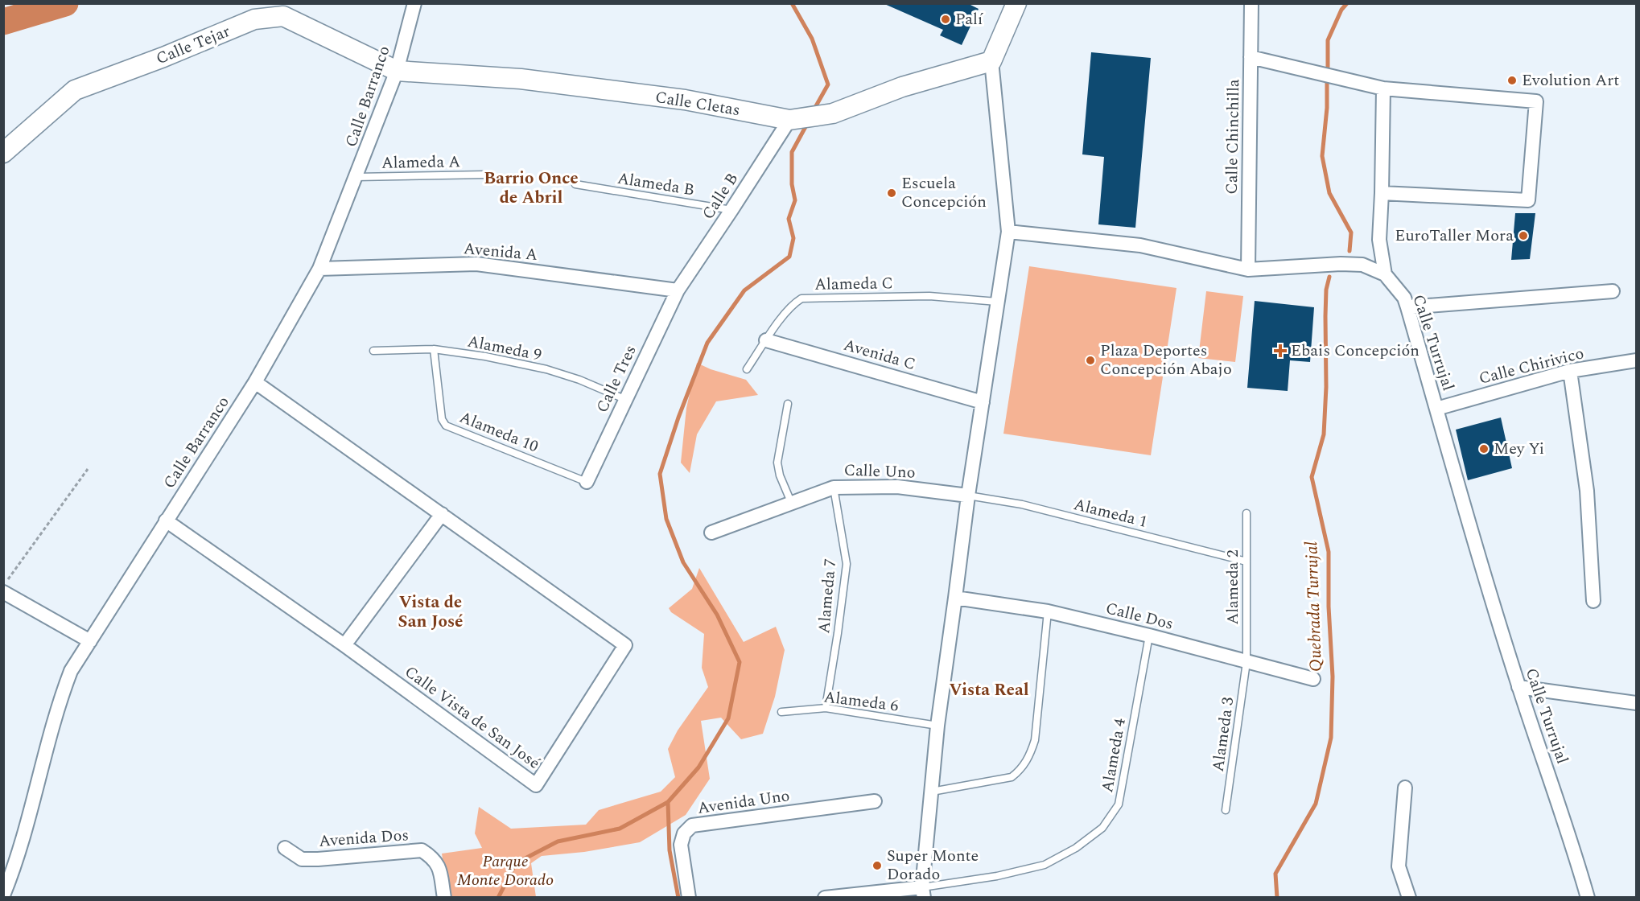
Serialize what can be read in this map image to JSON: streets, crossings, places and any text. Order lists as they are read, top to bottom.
{
  "streets": {
    "street": [
      "Calle Tejar",
      "Calle Barranco",
      "Calle Cletas",
      "Calle Chinchilla",
      "Calle B",
      "Avenida A",
      "Calle Turrujal",
      "Avenida C",
      "Calle Chirivico",
      "Calle Tres",
      "Calle Uno",
      "Calle Dos",
      "Calle Vista de San José",
      "Avenida Uno",
      "Avenida Dos"
    ],
    "lane": [
      "Alameda A",
      "Alameda B",
      "Alameda C",
      "Alameda 9",
      "Alameda 10",
      "Alameda 1",
      "Alameda 2",
      "Alameda 7",
      "Alameda 6",
      "Alameda 3",
      "Alameda 4"
    ]
  },
  "crossings": [
    ["Calle Tejar", "Calle Barranco"],
    ["Calle Tejar", "Calle Cletas"],
    ["Calle Barranco", "Calle Cletas"],
    ["Calle Barranco", "Alameda A"],
    ["Calle Barranco", "Avenida A"],
    ["Calle Barranco", "Calle Vista de San José"],
    ["Calle Cletas", "Calle B"],
    ["Calle Chinchilla", "Calle Turrujal"],
    ["Alameda B", "Calle B"],
    ["Calle B", "Avenida A"],
    ["Calle B", "Calle Tres"],
    ["Avenida A", "Calle Tres"],
    ["Alameda C", "Avenida C"],
    ["Calle Turrujal", "Calle Chirivico"],
    ["Alameda 9", "Calle Tres"],
    ["Alameda 9", "Alameda 10"],
    ["Calle Tres", "Alameda 10"],
    ["Calle Uno", "Alameda 1"],
    ["Calle Uno", "Alameda 7"],
    ["Alameda 1", "Alameda 2"],
    ["Alameda 2", "Calle Dos"],
    ["Alameda 2", "Alameda 3"],
    ["Alameda 7", "Alameda 6"],
    ["Calle Dos", "Alameda 3"],
    ["Calle Dos", "Alameda 4"]
  ],
  "districts": ["Barrio Once de Abril", "Vista de San José", "Vista Real"],
  "water": ["Quebrada Turrujal"],
  "parks": ["Parque Monte Dorado"],
  "places": {
    "other": [
      "Palí",
      "Evolution Art",
      "Escuela Concepción",
      "EuroTaller Mora",
      "Plaza Deportes Concepción Abajo",
      "Mey Yi",
      "Super Monte Dorado"
    ],
    "health": ["Ebais Concepción"]
  }
}
